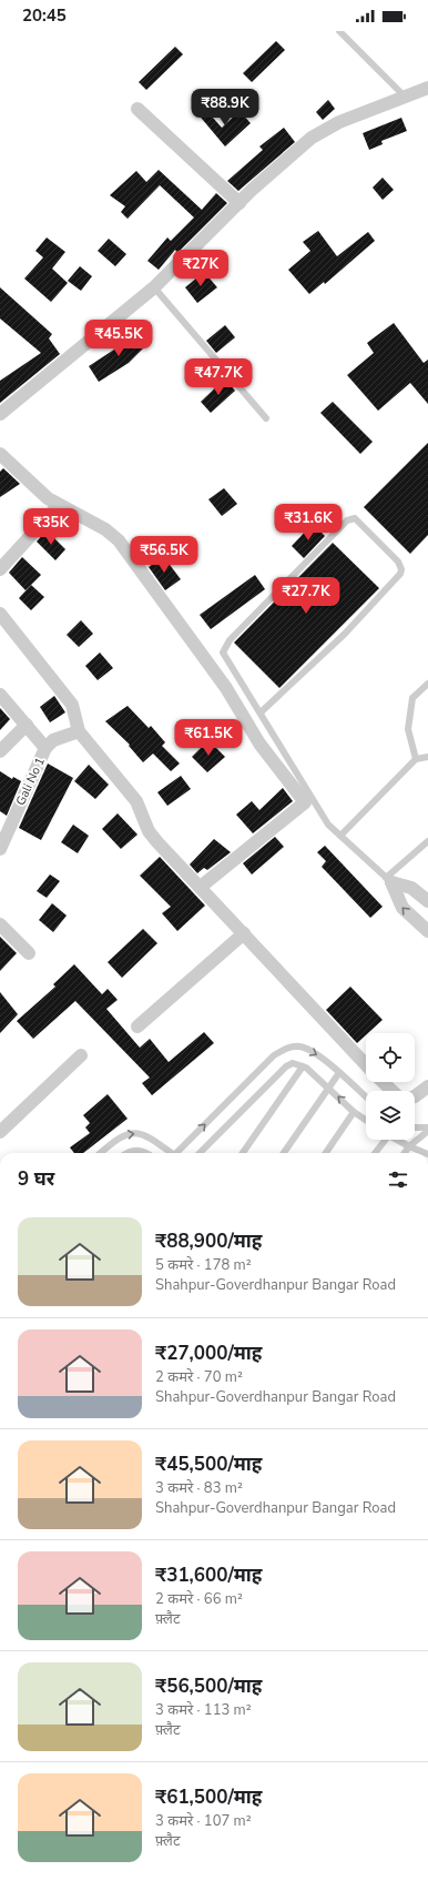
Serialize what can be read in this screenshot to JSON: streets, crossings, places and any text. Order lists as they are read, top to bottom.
{
  "streets": {
    "street": ["Gali No 1"]
  },
  "page": {
    "status": "20:45",
    "price": [
      "₹88.9K",
      "₹27K",
      "₹45.5K",
      "₹47.7K",
      "₹31.6K",
      "₹35K",
      "₹56.5K",
      "₹27.7K",
      "₹61.5K"
    ],
    "heading": "9 घर",
    "list": [
      {
        "name": "₹88,900/माह",
        "note": "5 कमरे · 178 m² · Shahpur-Goverdhanpur Bangar Road"
      },
      {
        "name": "₹27,000/माह",
        "note": "2 कमरे · 70 m² · Shahpur-Goverdhanpur Bangar Road"
      },
      {
        "name": "₹45,500/माह",
        "note": "3 कमरे · 83 m² · Shahpur-Goverdhanpur Bangar Road"
      },
      {
        "name": "₹31,600/माह",
        "note": "2 कमरे · 66 m² · फ़्लैट"
      },
      {
        "name": "₹56,500/माह",
        "note": "3 कमरे · 113 m² · फ़्लैट"
      },
      {
        "name": "₹61,500/माह",
        "note": "3 कमरे · 107 m² · फ़्लैट"
      }
    ]
  }
}
